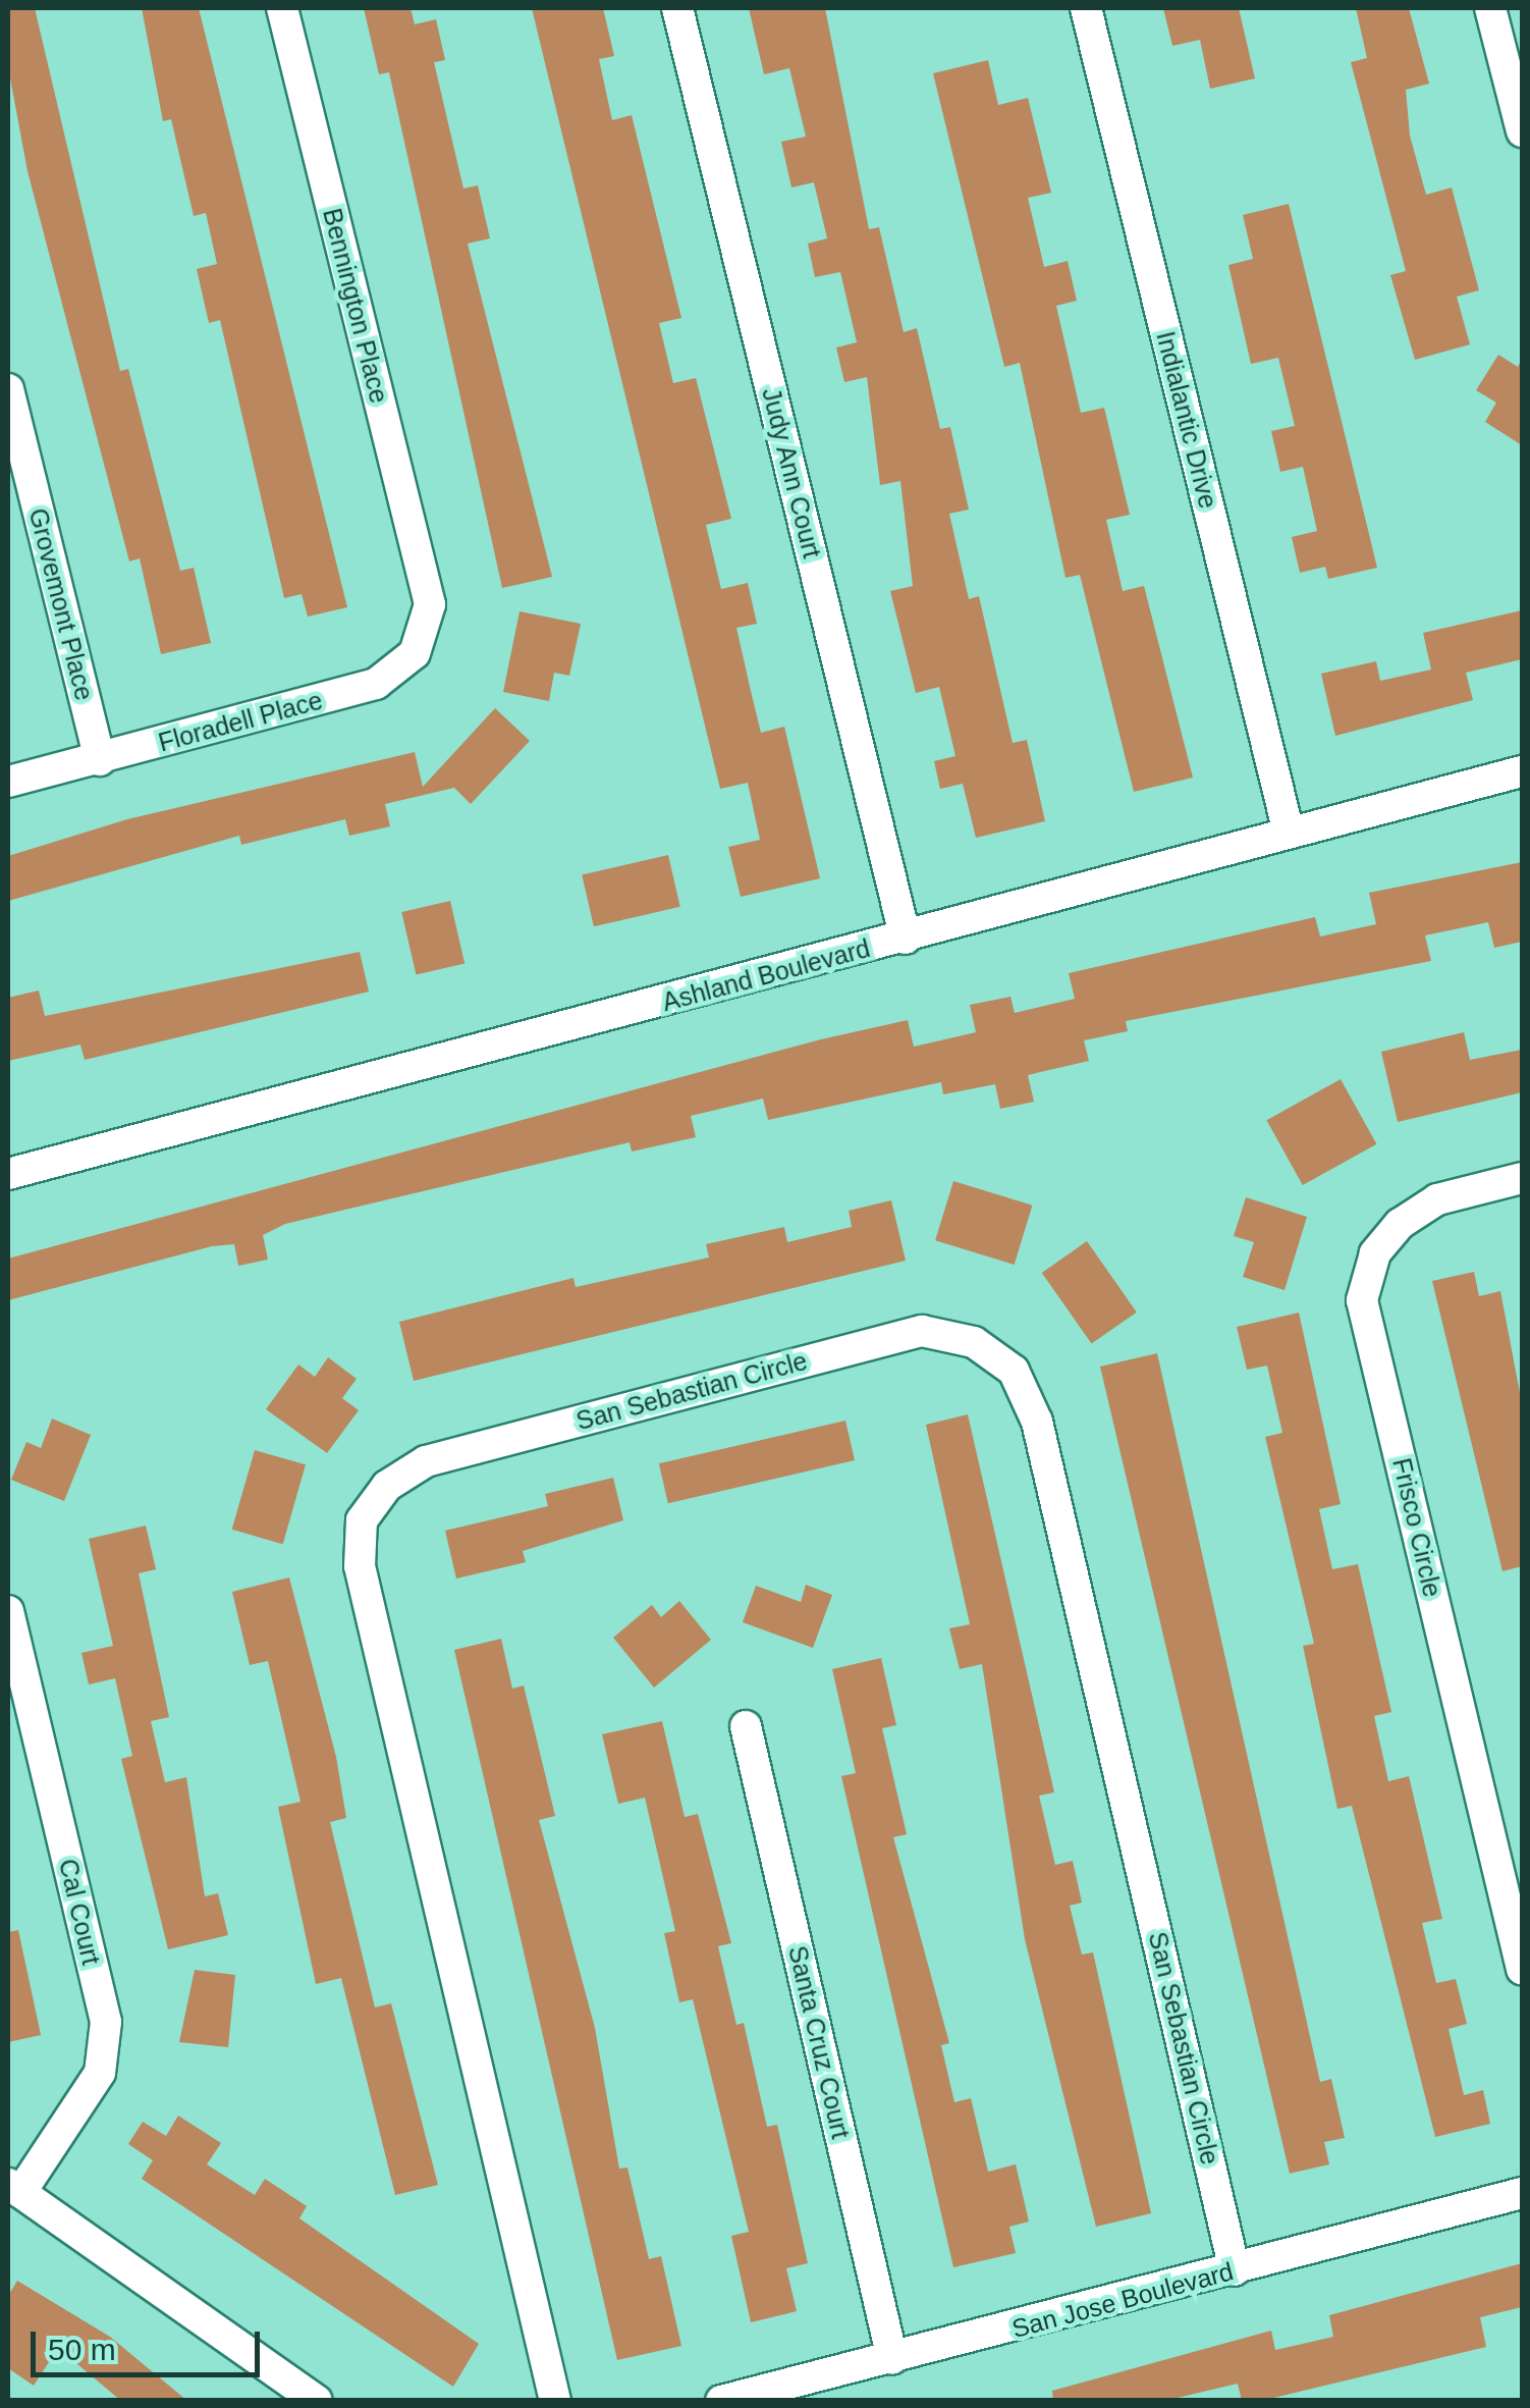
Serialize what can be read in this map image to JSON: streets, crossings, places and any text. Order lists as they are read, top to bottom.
{
  "streets": {
    "street": [
      "Bennington Place",
      "Indialantic Drive",
      "Judy Ann Court",
      "Grovemont Place",
      "Floradell Place",
      "Ashland Boulevard",
      "San Sebastian Circle",
      "Frisco Circle",
      "Cal Court",
      "Santa Cruz Court",
      "San Jose Boulevard"
    ]
  },
  "crossings": [
    ["Bennington Place", "Floradell Place"],
    ["Indialantic Drive", "Ashland Boulevard"],
    ["Judy Ann Court", "Ashland Boulevard"],
    ["Grovemont Place", "Floradell Place"],
    ["San Sebastian Circle", "San Jose Boulevard"],
    ["Santa Cruz Court", "San Jose Boulevard"]
  ],
  "scale_bar": "50 m"
}
